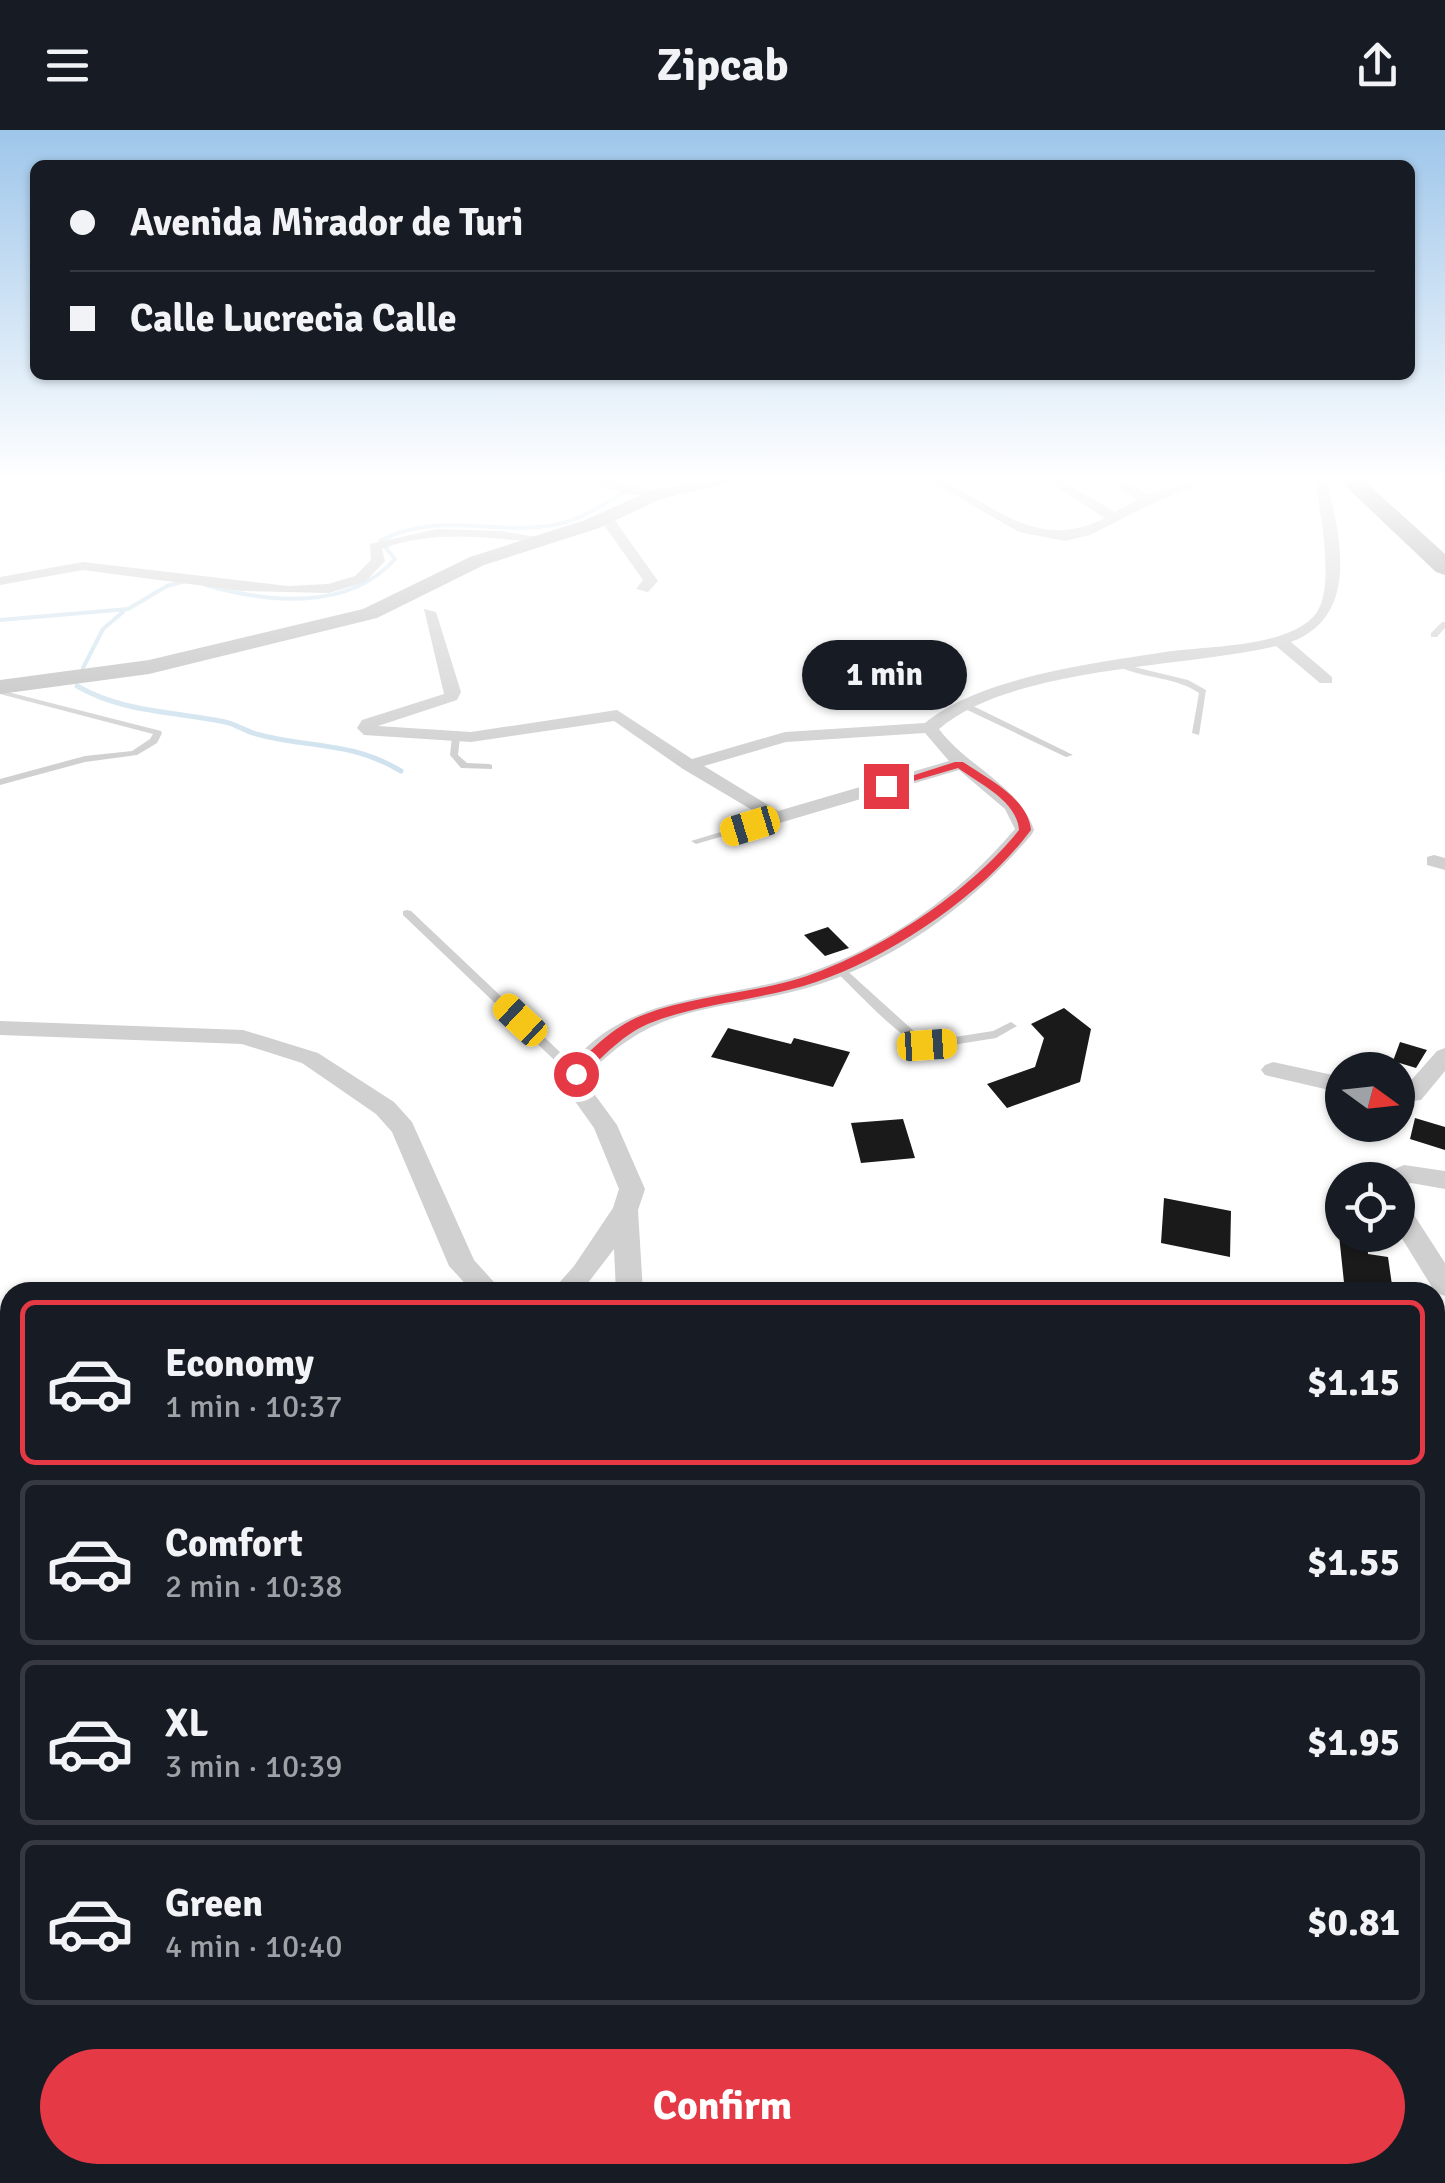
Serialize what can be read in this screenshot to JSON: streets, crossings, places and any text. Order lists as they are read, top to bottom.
{
  "north": "right",
  "page": {
    "header": "Zipcab",
    "banner": ["Avenida Mirador de Turi", "Calle Lucrecia Calle"],
    "bubble": "1 min",
    "list": [
      {
        "name": "Economy",
        "note": "1 min · 10:37",
        "value": "$1.15"
      },
      {
        "name": "Comfort",
        "note": "2 min · 10:38",
        "value": "$1.55"
      },
      {
        "name": "XL",
        "note": "3 min · 10:39",
        "value": "$1.95"
      },
      {
        "name": "Green",
        "note": "4 min · 10:40",
        "value": "$0.81"
      }
    ],
    "buttons": "Confirm"
  }
}
